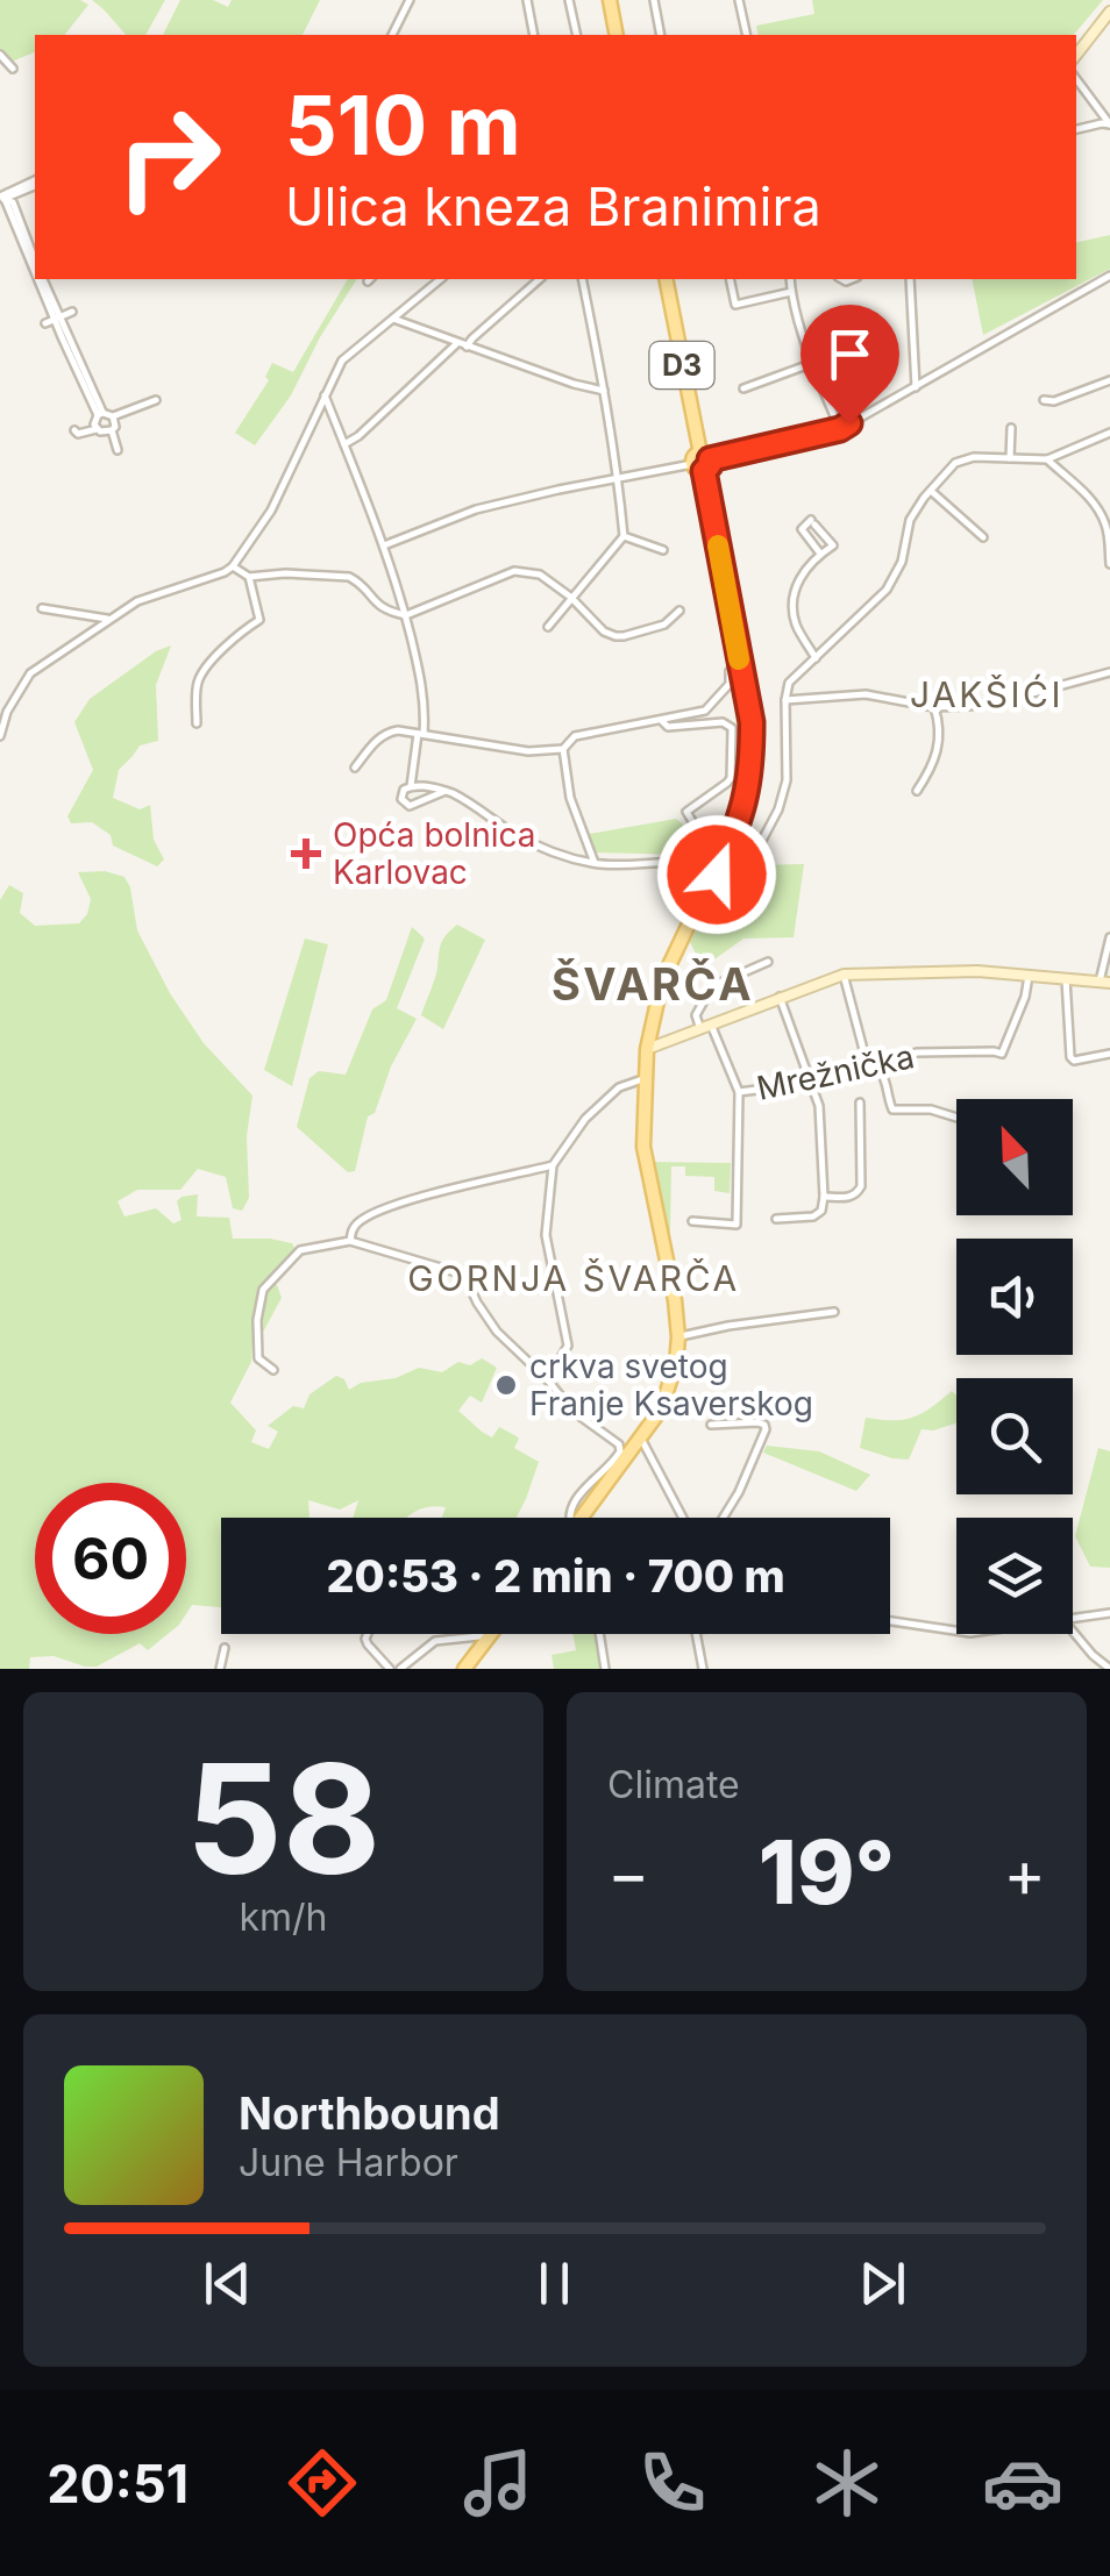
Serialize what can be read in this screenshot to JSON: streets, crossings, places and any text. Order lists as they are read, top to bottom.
{
  "streets": {
    "main road": ["D3"],
    "street": ["Mrežnička"]
  },
  "districts": ["JAKŠIĆI", "ŠVARČA", "GORNJA ŠVARČA"],
  "places": {
    "health": ["Opća bolnica Karlovac"],
    "other": ["crkva svetog Franje Ksaverskog"]
  },
  "north": "top left",
  "page": {
    "turn": ["510 m", "Ulica kneza Branimira"],
    "limit": "60",
    "trip": "20:53 · 2 min · 700 m",
    "tile": [
      ["58", "km/h"],
      "Climate"
    ],
    "heat": ["−", "19°", "+"],
    "song": ["Northbound", "June Harbor"],
    "tabs": "20:51"
  }
}
